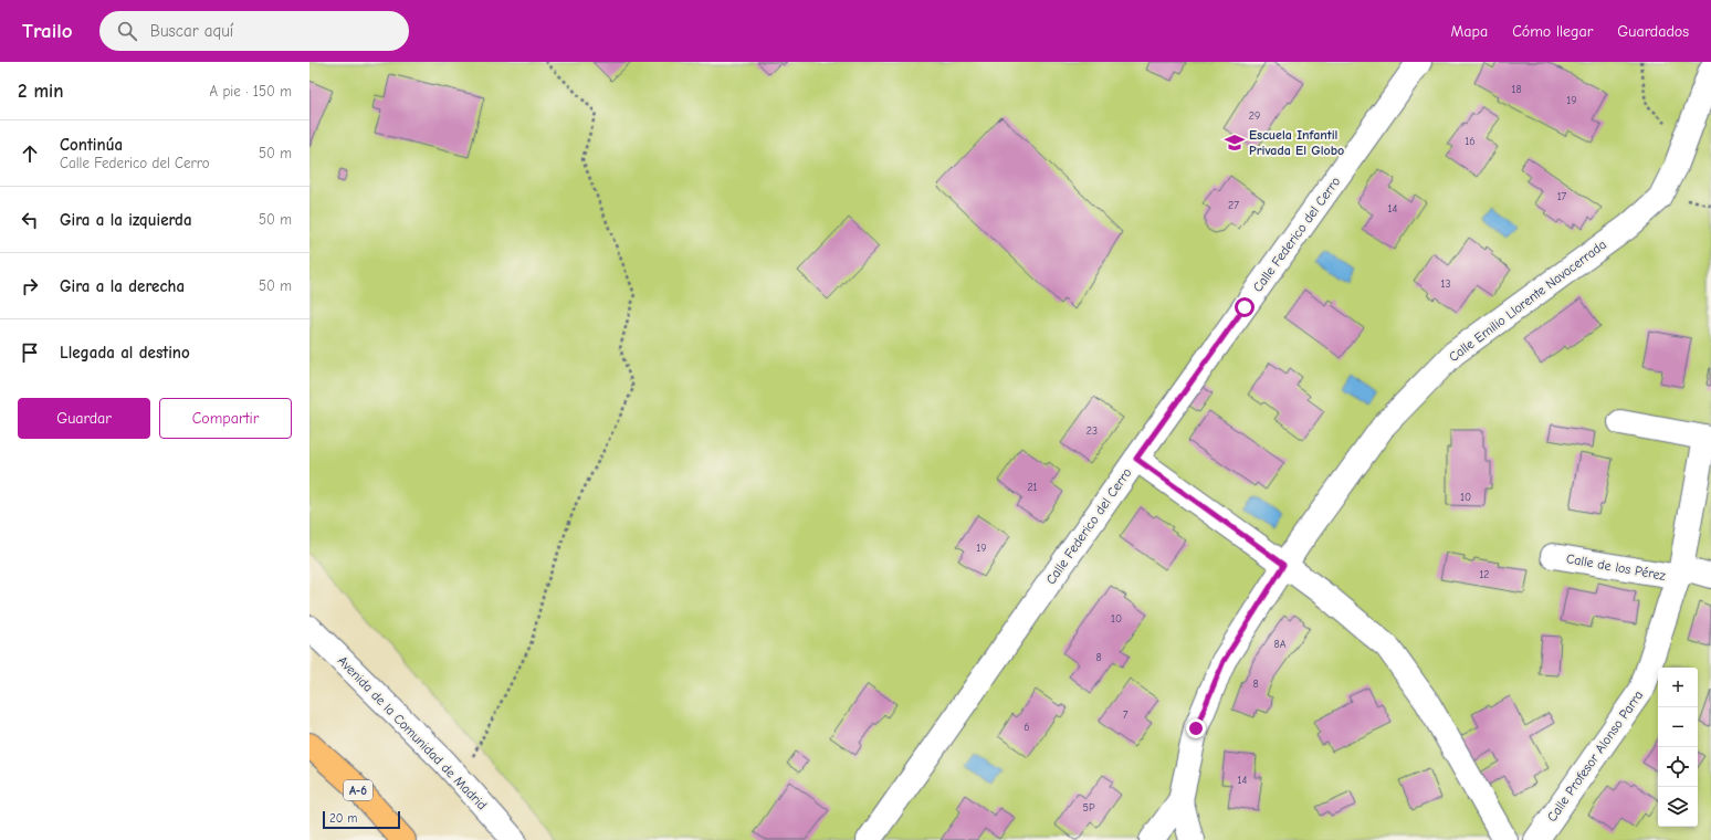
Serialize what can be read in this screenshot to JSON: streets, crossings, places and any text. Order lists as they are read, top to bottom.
{
  "streets": {
    "highway": ["A-6"],
    "street": [
      "Calle Federico del Cerro",
      "Calle Emilio Llorente Navacerrada",
      "Calle de los Pérez",
      "Avenida de la Comunidad de Madrid",
      "Calle Profesor Alonso Parra"
    ]
  },
  "crossings": [
    ["Calle de los Pérez", "Calle Profesor Alonso Parra"]
  ],
  "places": {
    "school or university": ["Escuela Infantil Privada El Globo"]
  },
  "house_numbers": [
    "18",
    "19",
    "29",
    "16",
    "17",
    "27",
    "14",
    "13",
    "23",
    "21",
    "10",
    "19",
    "12",
    "10",
    "8A",
    "8",
    "8",
    "7",
    "6",
    "14",
    "5P"
  ],
  "scale_bar": "20 m",
  "page": {
    "header": "Trailo",
    "search": "Buscar aquí",
    "nav": ["Mapa", "Cómo llegar", "Guardados"],
    "heading": ["2 min", "A pie · 150 m"],
    "list": [
      ["Continúa", "Calle Federico del Cerro", "50 m"],
      ["Gira a la izquierda", "50 m"],
      ["Gira a la derecha", "50 m"],
      "Llegada al destino"
    ],
    "buttons": ["Guardar", "Compartir"],
    "map_buttons": ["+", "−"],
    "scale": "20 m"
  }
}
